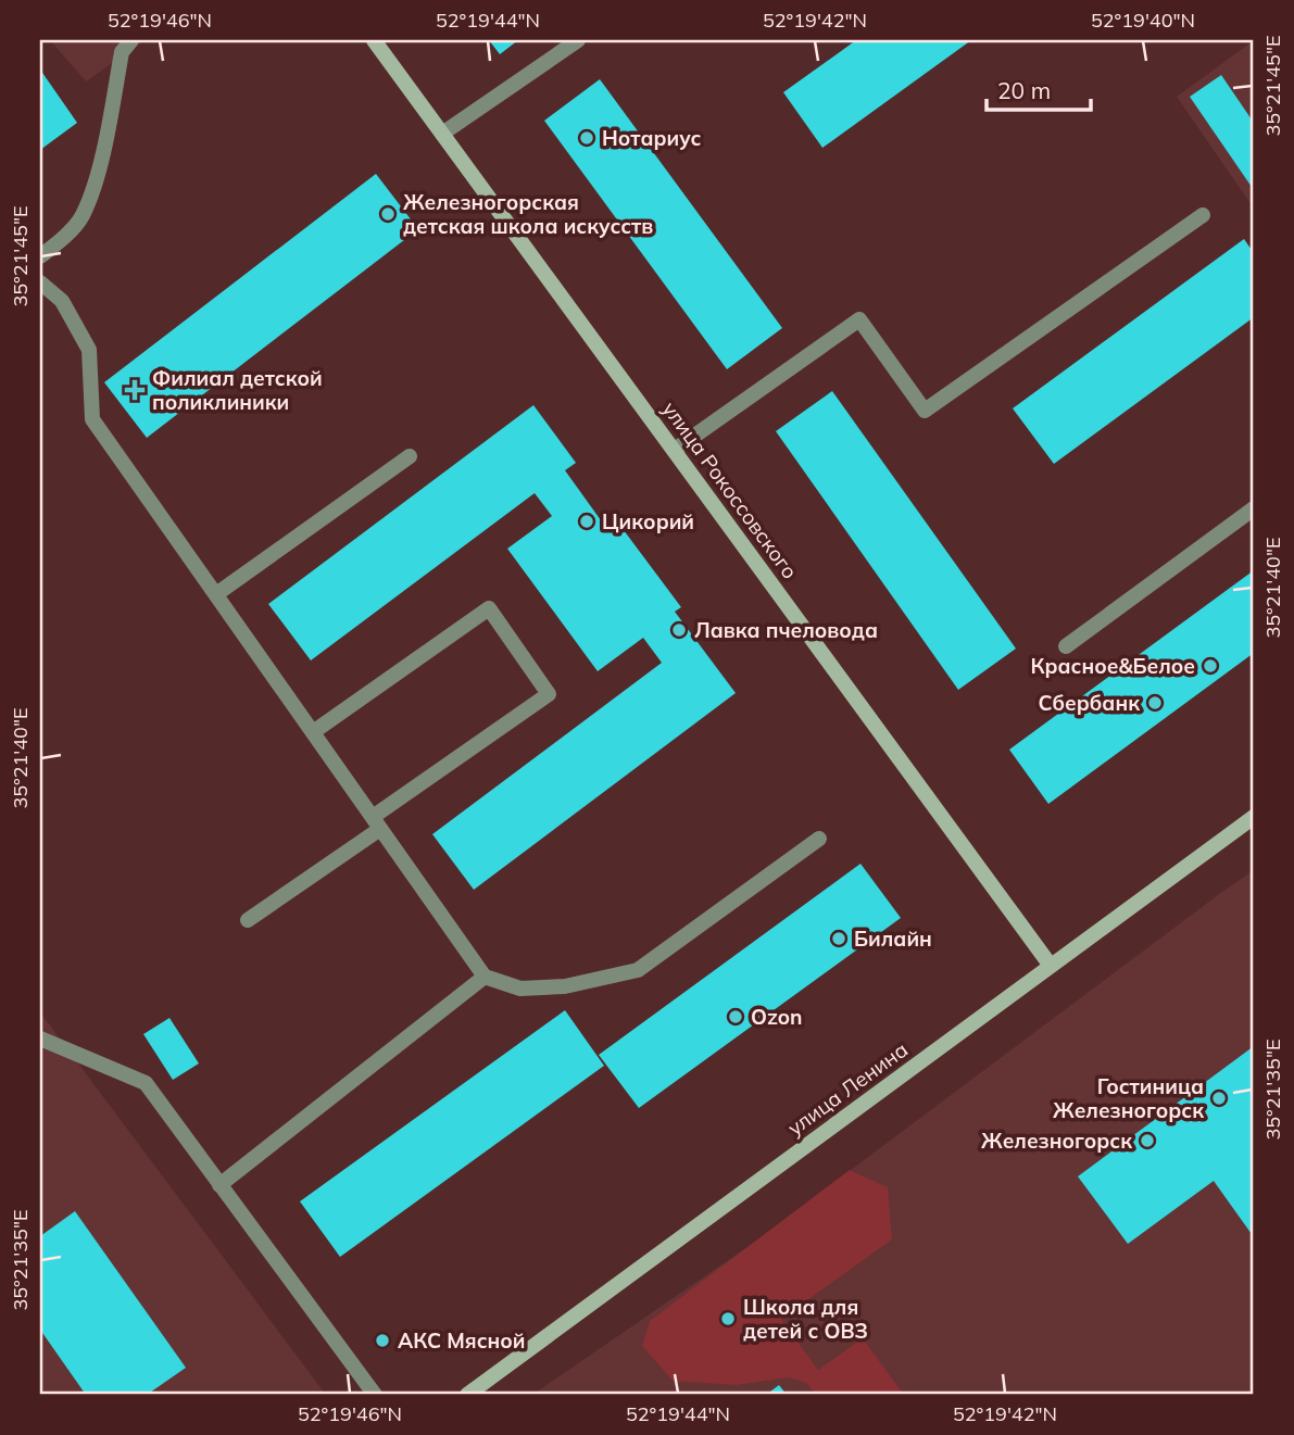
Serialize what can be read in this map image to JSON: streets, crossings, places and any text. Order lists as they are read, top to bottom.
{
  "streets": {
    "main road": ["улица Рокоссовского", "улица Ленина"]
  },
  "crossings": [
    ["улица Рокоссовского", "улица Ленина"]
  ],
  "places": {
    "other": [
      "Нотариус",
      "Железногорская детская школа искусств",
      "Цикорий",
      "Лавка пчеловода",
      "Красное&Белое",
      "Сбербанк",
      "Билайн",
      "Ozon",
      "Гостиница Железногорск",
      "Железногорск",
      "Школа для детей с ОВЗ",
      "АКС Мясной"
    ],
    "health": ["Филиал детской поликлиники"]
  },
  "scale_bar": "20 m",
  "coordinates": [
    "52°19'46\"N",
    "52°19'44\"N",
    "52°19'42\"N",
    "52°19'40\"N",
    "35°21'45\"E",
    "35°21'40\"E",
    "35°21'35\"E"
  ]
}
